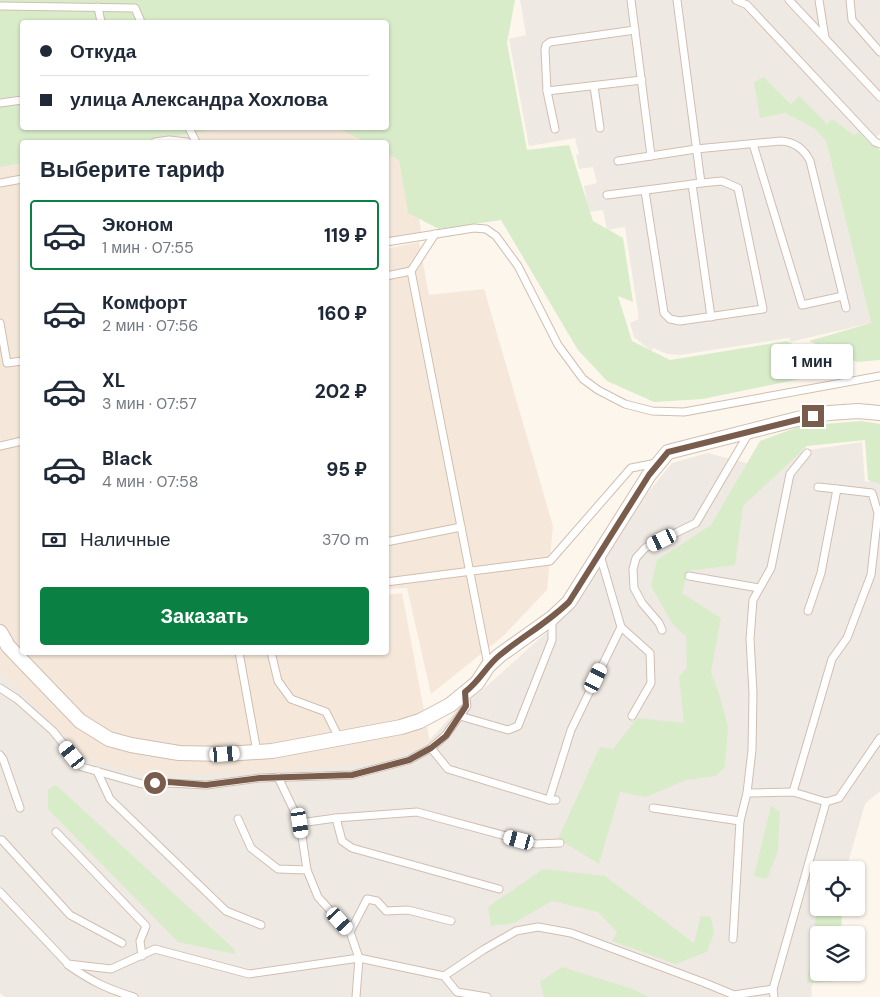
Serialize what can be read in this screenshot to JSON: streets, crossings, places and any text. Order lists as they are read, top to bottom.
{
  "page": {
    "banner": ["Откуда", "улица Александра Хохлова"],
    "heading": "Выберите тариф",
    "list": [
      {
        "name": "Эконом",
        "note": "1 мин · 07:55",
        "value": "119 ₽"
      },
      {
        "name": "Комфорт",
        "note": "2 мин · 07:56",
        "value": "160 ₽"
      },
      {
        "name": "XL",
        "note": "3 мин · 07:57",
        "value": "202 ₽"
      },
      {
        "name": "Black",
        "note": "4 мин · 07:58",
        "value": "95 ₽"
      }
    ],
    "bubble": "1 мин",
    "pay": ["Наличные", "370 m"],
    "buttons": "Заказать"
  }
}
